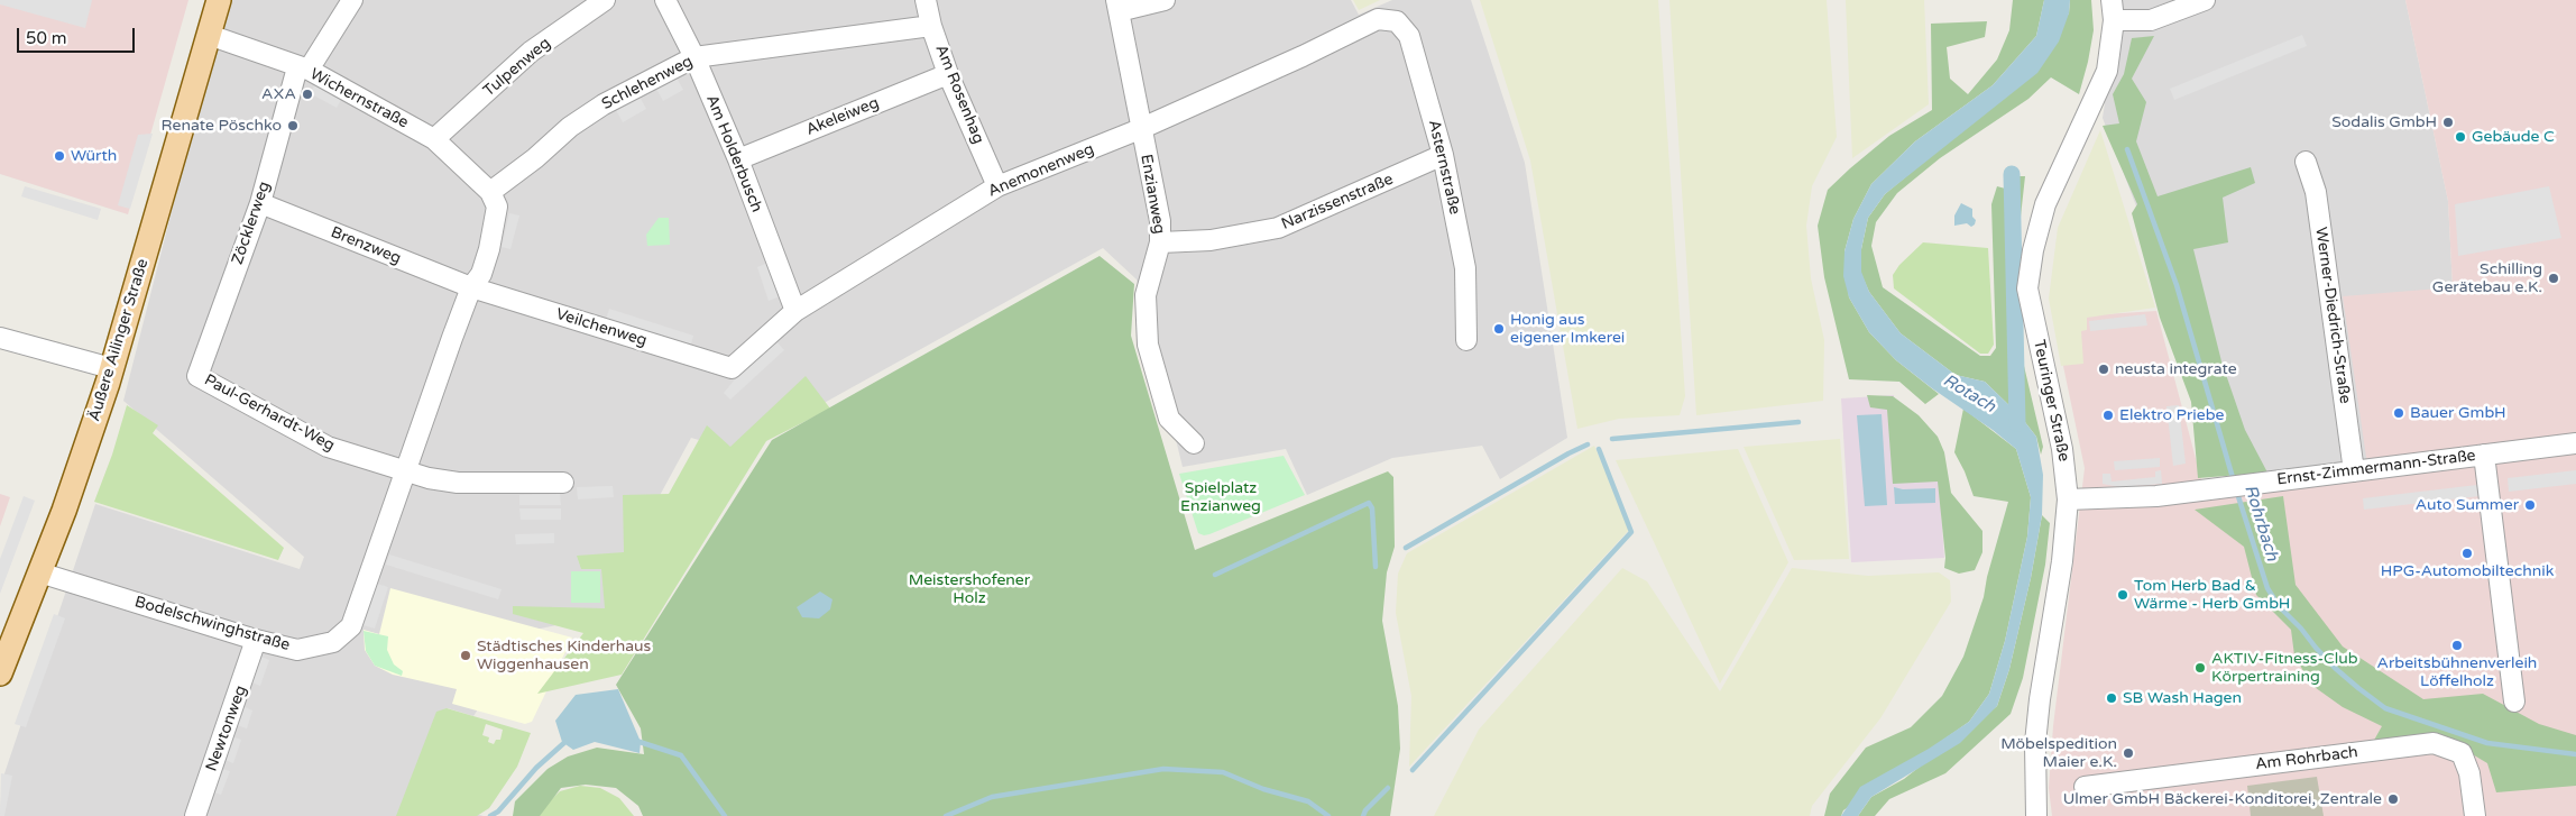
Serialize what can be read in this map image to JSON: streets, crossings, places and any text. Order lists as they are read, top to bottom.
{
  "streets": {
    "main road": ["Äußere Ailinger Straße"],
    "street": [
      "Tulpenweg",
      "Schlehenweg",
      "Am Rosenhag",
      "Wichernstraße",
      "Akeleiweg",
      "Am Holderbusch",
      "Asternstraße",
      "Anemonenweg",
      "Enzianweg",
      "Narzissenstraße",
      "Zöcklerweg",
      "Brenzweg",
      "Werner-Diedrich-Straße",
      "Veilchenweg",
      "Teuringer Straße",
      "Paul-Gerhardt-Weg",
      "Ernst-Zimmermann-Straße",
      "Bodelschwinghstraße",
      "Newtonweg",
      "Am Rohrbach"
    ]
  },
  "crossings": [
    ["Tulpenweg", "Wichernstraße"],
    ["Schlehenweg", "Am Rosenhag"],
    ["Schlehenweg", "Wichernstraße"],
    ["Schlehenweg", "Am Holderbusch"],
    ["Schlehenweg", "Bodelschwinghstraße"],
    ["Am Rosenhag", "Akeleiweg"],
    ["Am Rosenhag", "Anemonenweg"],
    ["Wichernstraße", "Zöcklerweg"],
    ["Wichernstraße", "Äußere Ailinger Straße"],
    ["Wichernstraße", "Bodelschwinghstraße"],
    ["Akeleiweg", "Am Holderbusch"],
    ["Am Holderbusch", "Anemonenweg"],
    ["Asternstraße", "Anemonenweg"],
    ["Asternstraße", "Narzissenstraße"],
    ["Anemonenweg", "Enzianweg"],
    ["Anemonenweg", "Veilchenweg"],
    ["Enzianweg", "Narzissenstraße"],
    ["Zöcklerweg", "Brenzweg"],
    ["Zöcklerweg", "Paul-Gerhardt-Weg"],
    ["Brenzweg", "Veilchenweg"],
    ["Brenzweg", "Bodelschwinghstraße"],
    ["Werner-Diedrich-Straße", "Ernst-Zimmermann-Straße"],
    ["Veilchenweg", "Bodelschwinghstraße"],
    ["Äußere Ailinger Straße", "Bodelschwinghstraße"],
    ["Teuringer Straße", "Ernst-Zimmermann-Straße"],
    ["Paul-Gerhardt-Weg", "Bodelschwinghstraße"],
    ["Bodelschwinghstraße", "Newtonweg"]
  ],
  "water": ["Rotach", "Rohrbach"],
  "parks": ["Spielplatz Enzianweg", "Meistershofener Holz"],
  "places": [
    "AXA",
    "Sodalis GmbH",
    "Renate Pöschko",
    "Gebäude C",
    "Würth",
    "Schilling Gerätebau e.K.",
    "Honig aus eigener Imkerei",
    "neusta integrate",
    "Bauer GmbH",
    "Elektro Priebe",
    "Auto Summer",
    "HPG-Automobiltechnik",
    "Tom Herb Bad & Wärme - Herb GmbH",
    "Arbeitsbühnenverleih Löffelholz",
    "Städtisches Kinderhaus Wiggenhausen",
    "AKTIV-Fitness-Club Körpertraining",
    "SB Wash Hagen",
    "Möbelspedition Maier e.K.",
    "Ulmer GmbH Bäckerei-Konditorei, Zentrale"
  ],
  "scale_bar": "50 m"
}
